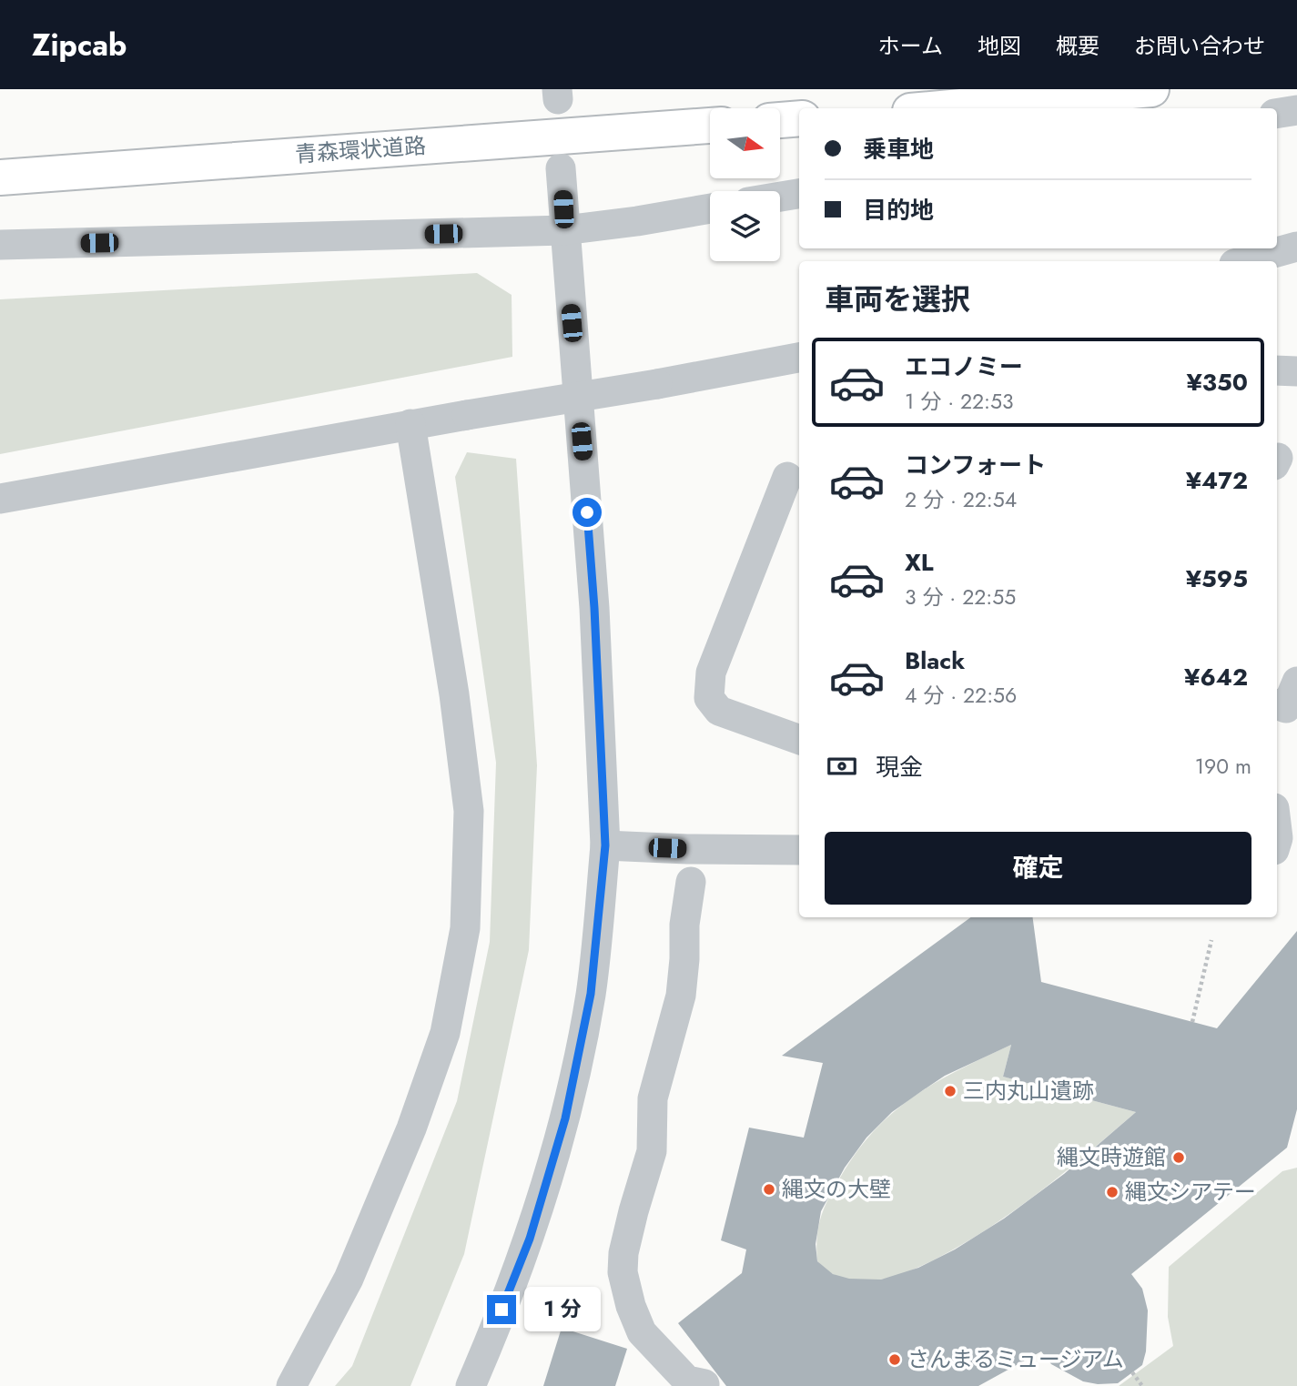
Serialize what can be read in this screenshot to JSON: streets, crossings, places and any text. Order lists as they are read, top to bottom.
{
  "streets": {
    "highway": ["青森環状道路"]
  },
  "places": [
    "三内丸山遺跡",
    "縄文時遊館",
    "縄文の大壁",
    "縄文シアテー",
    "さんまるミュージアム"
  ],
  "north": "right",
  "page": {
    "header": "Zipcab",
    "nav": [
      "ホーム",
      "地図",
      "概要",
      "お問い合わせ"
    ],
    "banner": ["乗車地", "目的地"],
    "heading": "車両を選択",
    "list": [
      {
        "name": "エコノミー",
        "note": "1 分 · 22:53",
        "value": "¥350"
      },
      {
        "name": "コンフォート",
        "note": "2 分 · 22:54",
        "value": "¥472"
      },
      {
        "name": "XL",
        "note": "3 分 · 22:55",
        "value": "¥595"
      },
      {
        "name": "Black",
        "note": "4 分 · 22:56",
        "value": "¥642"
      }
    ],
    "pay": ["現金", "190 m"],
    "buttons": "確定",
    "bubble": "1 分"
  }
}
